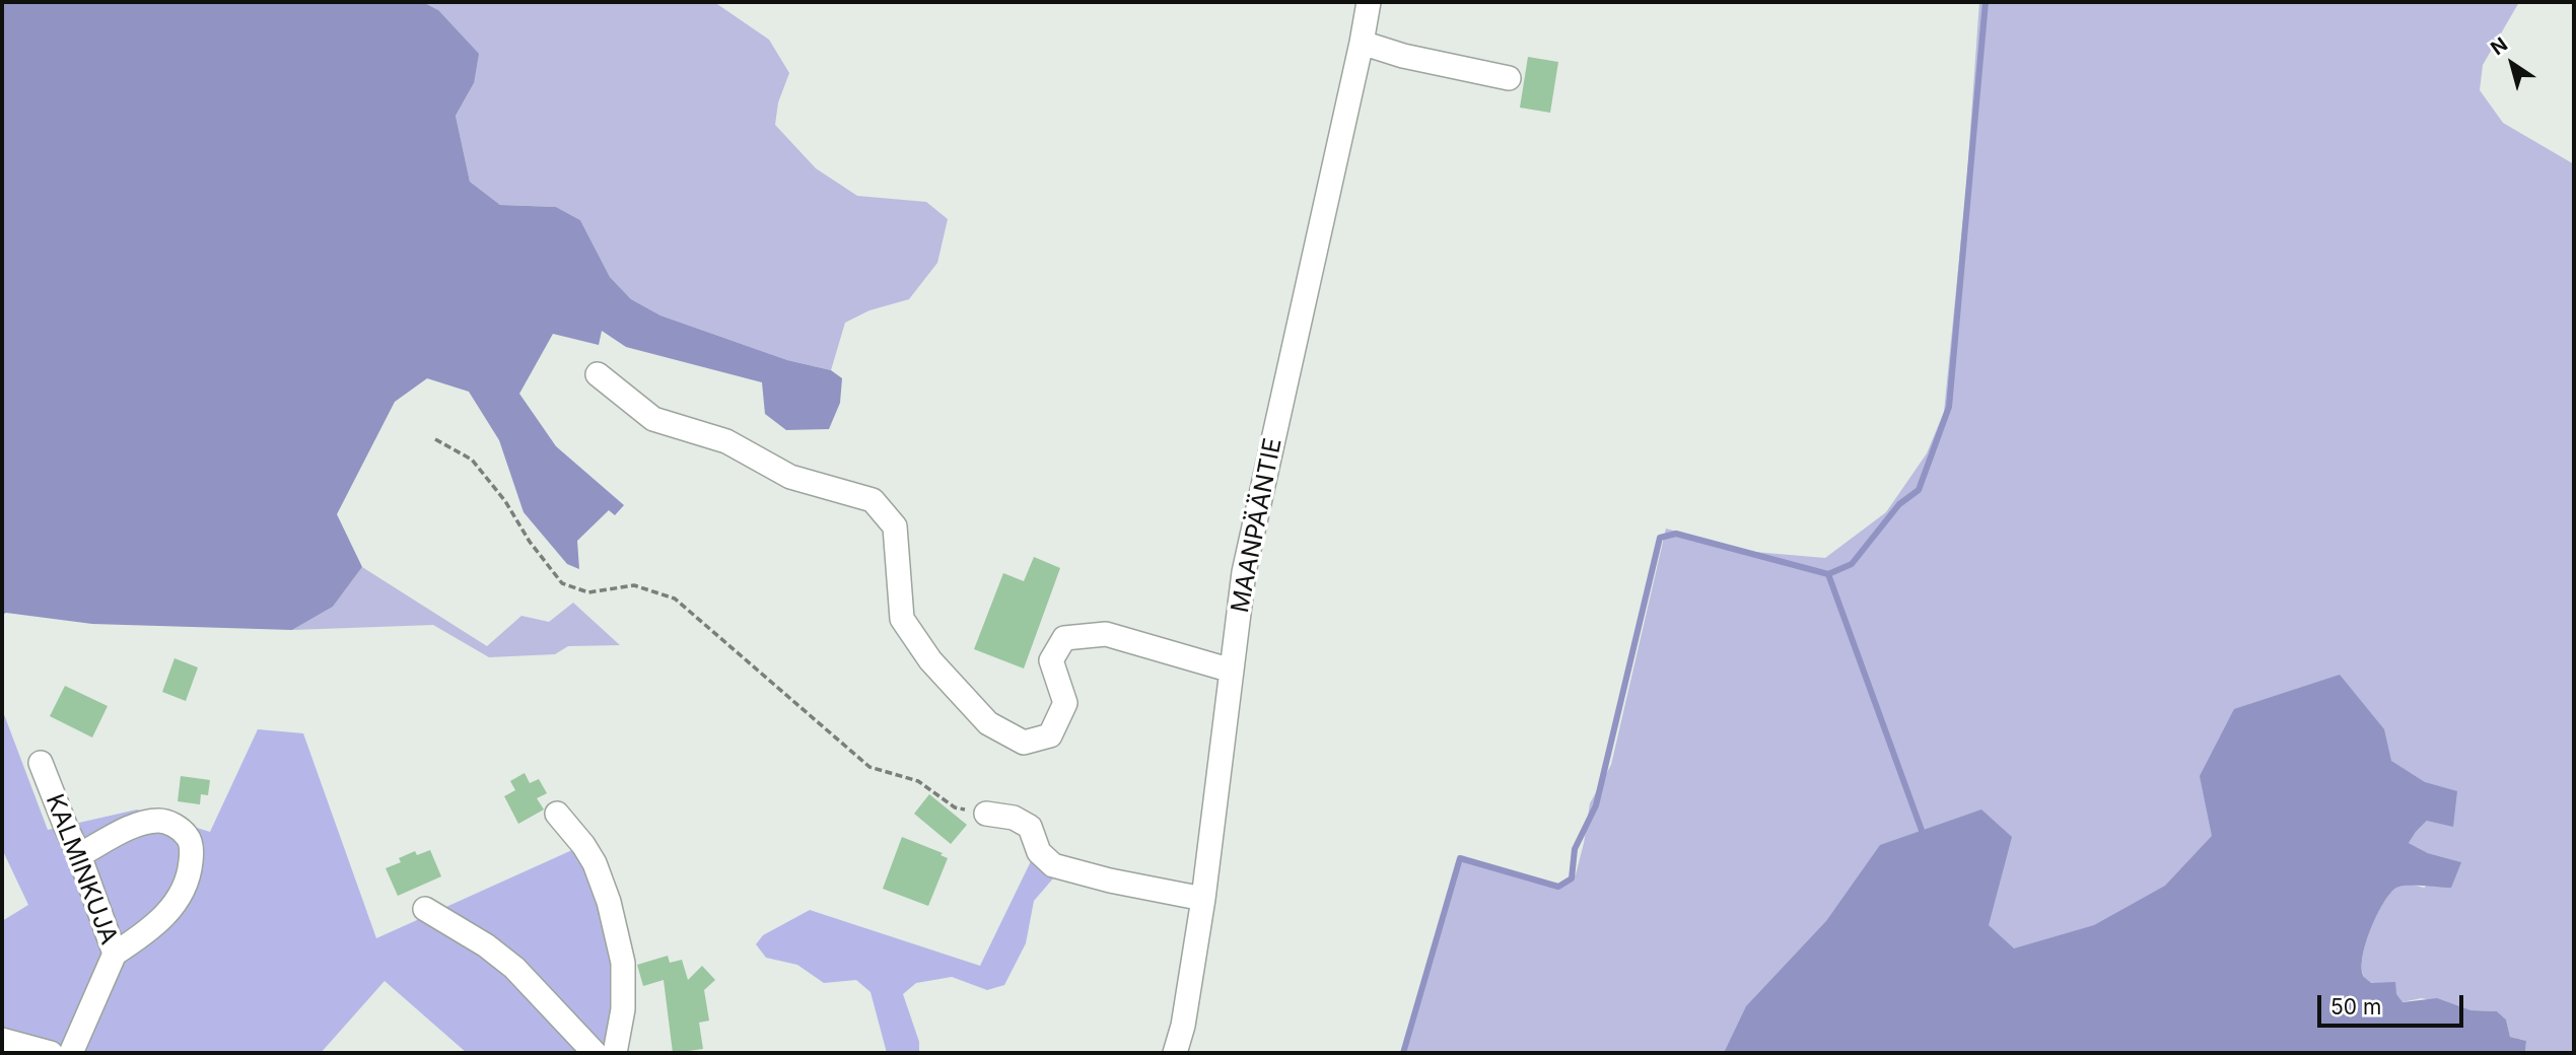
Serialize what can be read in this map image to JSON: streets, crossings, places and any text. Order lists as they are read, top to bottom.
{
  "streets": {
    "street": ["MAANPÄÄNTIE", "KALMINKUJA"]
  },
  "scale_bar": "50 m",
  "north": "top left"
}
